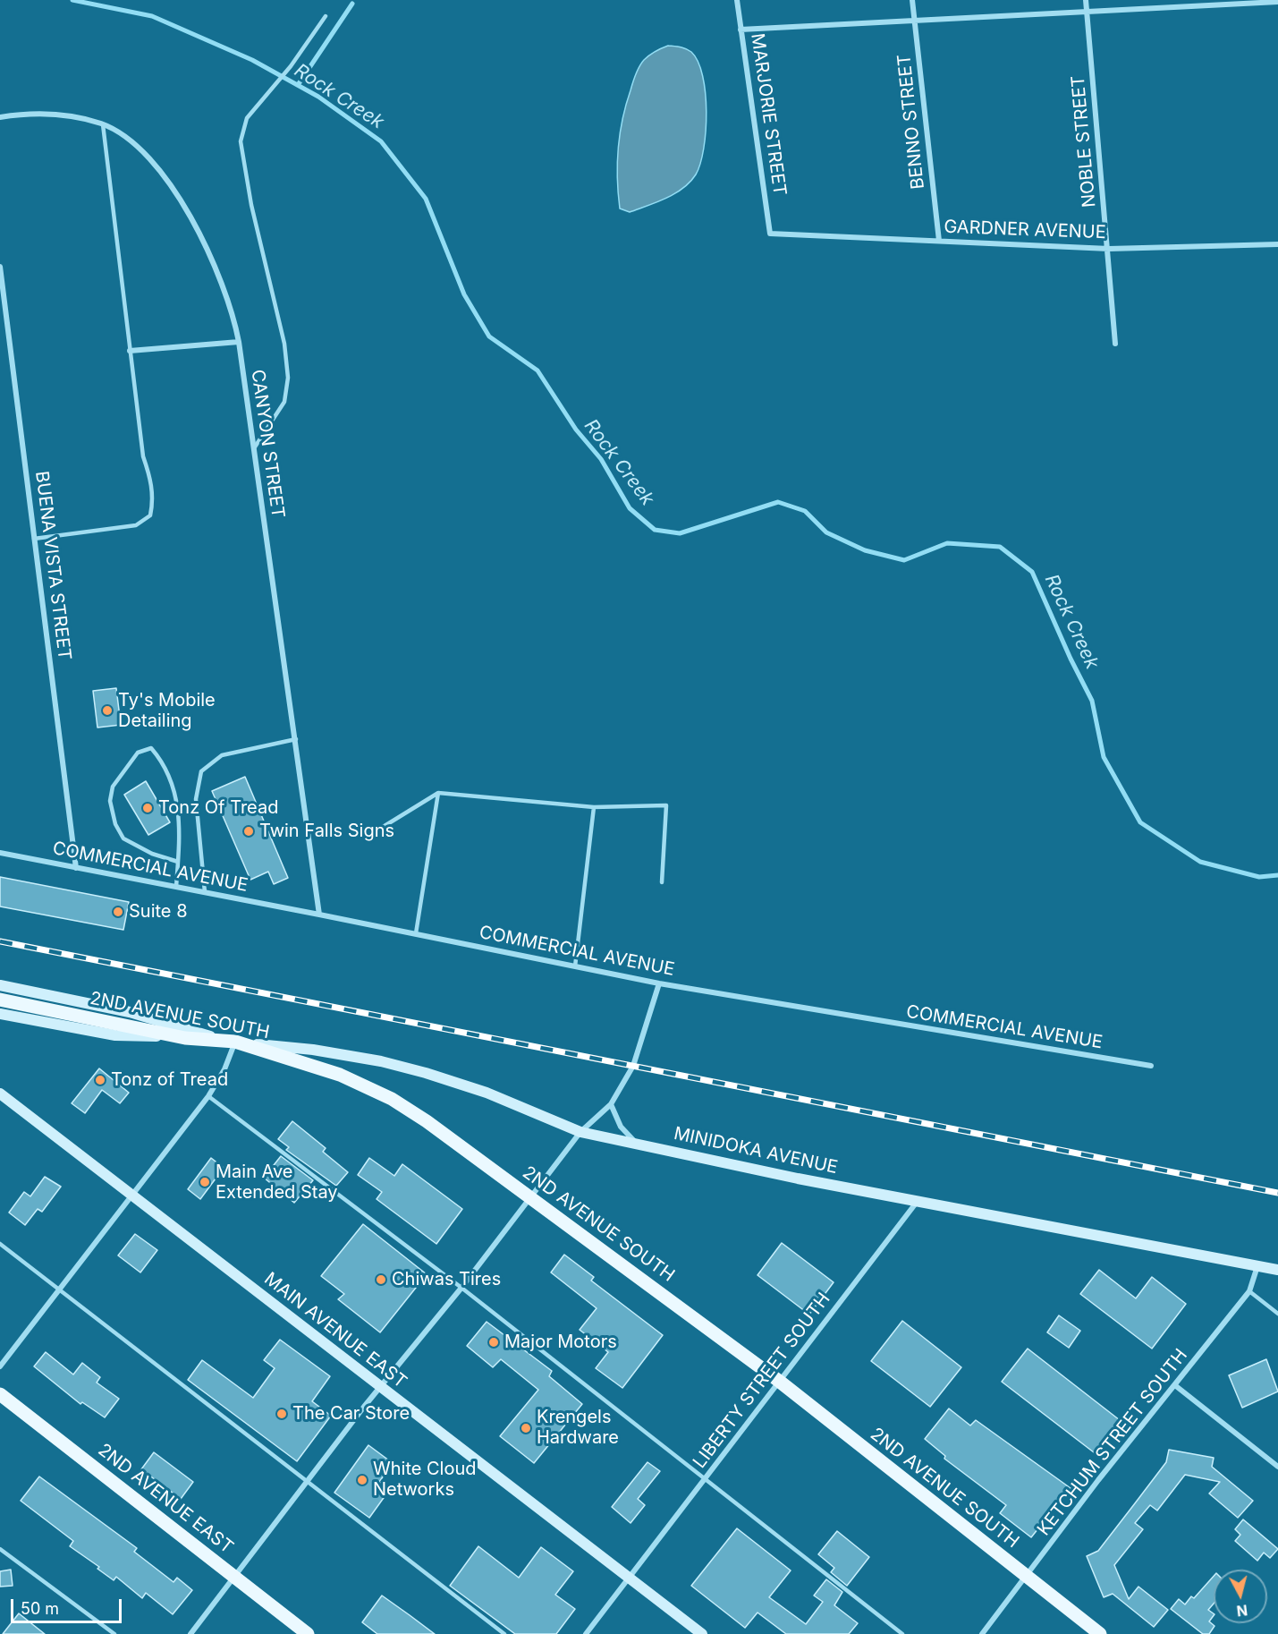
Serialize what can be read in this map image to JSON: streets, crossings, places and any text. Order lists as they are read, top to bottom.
{
  "streets": {
    "main road": ["2ND AVENUE SOUTH", "2ND AVENUE EAST"],
    "street": [
      "MARJORIE STREET",
      "BENNO STREET",
      "NOBLE STREET",
      "GARDNER AVENUE",
      "CANYON STREET",
      "BUENA VISTA STREET",
      "COMMERCIAL AVENUE",
      "MINIDOKA AVENUE",
      "MAIN AVENUE EAST",
      "LIBERTY STREET SOUTH",
      "KETCHUM STREET SOUTH"
    ]
  },
  "crossings": [
    ["MARJORIE STREET", "GARDNER AVENUE"],
    ["BENNO STREET", "GARDNER AVENUE"],
    ["NOBLE STREET", "GARDNER AVENUE"],
    ["CANYON STREET", "COMMERCIAL AVENUE"],
    ["BUENA VISTA STREET", "COMMERCIAL AVENUE"],
    ["2ND AVENUE SOUTH", "MINIDOKA AVENUE"],
    ["2ND AVENUE SOUTH", "LIBERTY STREET SOUTH"],
    ["2ND AVENUE SOUTH", "KETCHUM STREET SOUTH"],
    ["MINIDOKA AVENUE", "LIBERTY STREET SOUTH"],
    ["MINIDOKA AVENUE", "KETCHUM STREET SOUTH"],
    ["MAIN AVENUE EAST", "LIBERTY STREET SOUTH"]
  ],
  "water": ["Rock Creek"],
  "places": [
    "Ty's Mobile Detailing",
    "Tonz Of Tread",
    "Twin Falls Signs",
    "Suite 8",
    "Tonz of Tread",
    "Main Ave Extended Stay",
    "Chiwas Tires",
    "Major Motors",
    "The Car Store",
    "Krengels Hardware",
    "White Cloud Networks"
  ],
  "scale_bar": "50 m",
  "north": "bottom"
}
